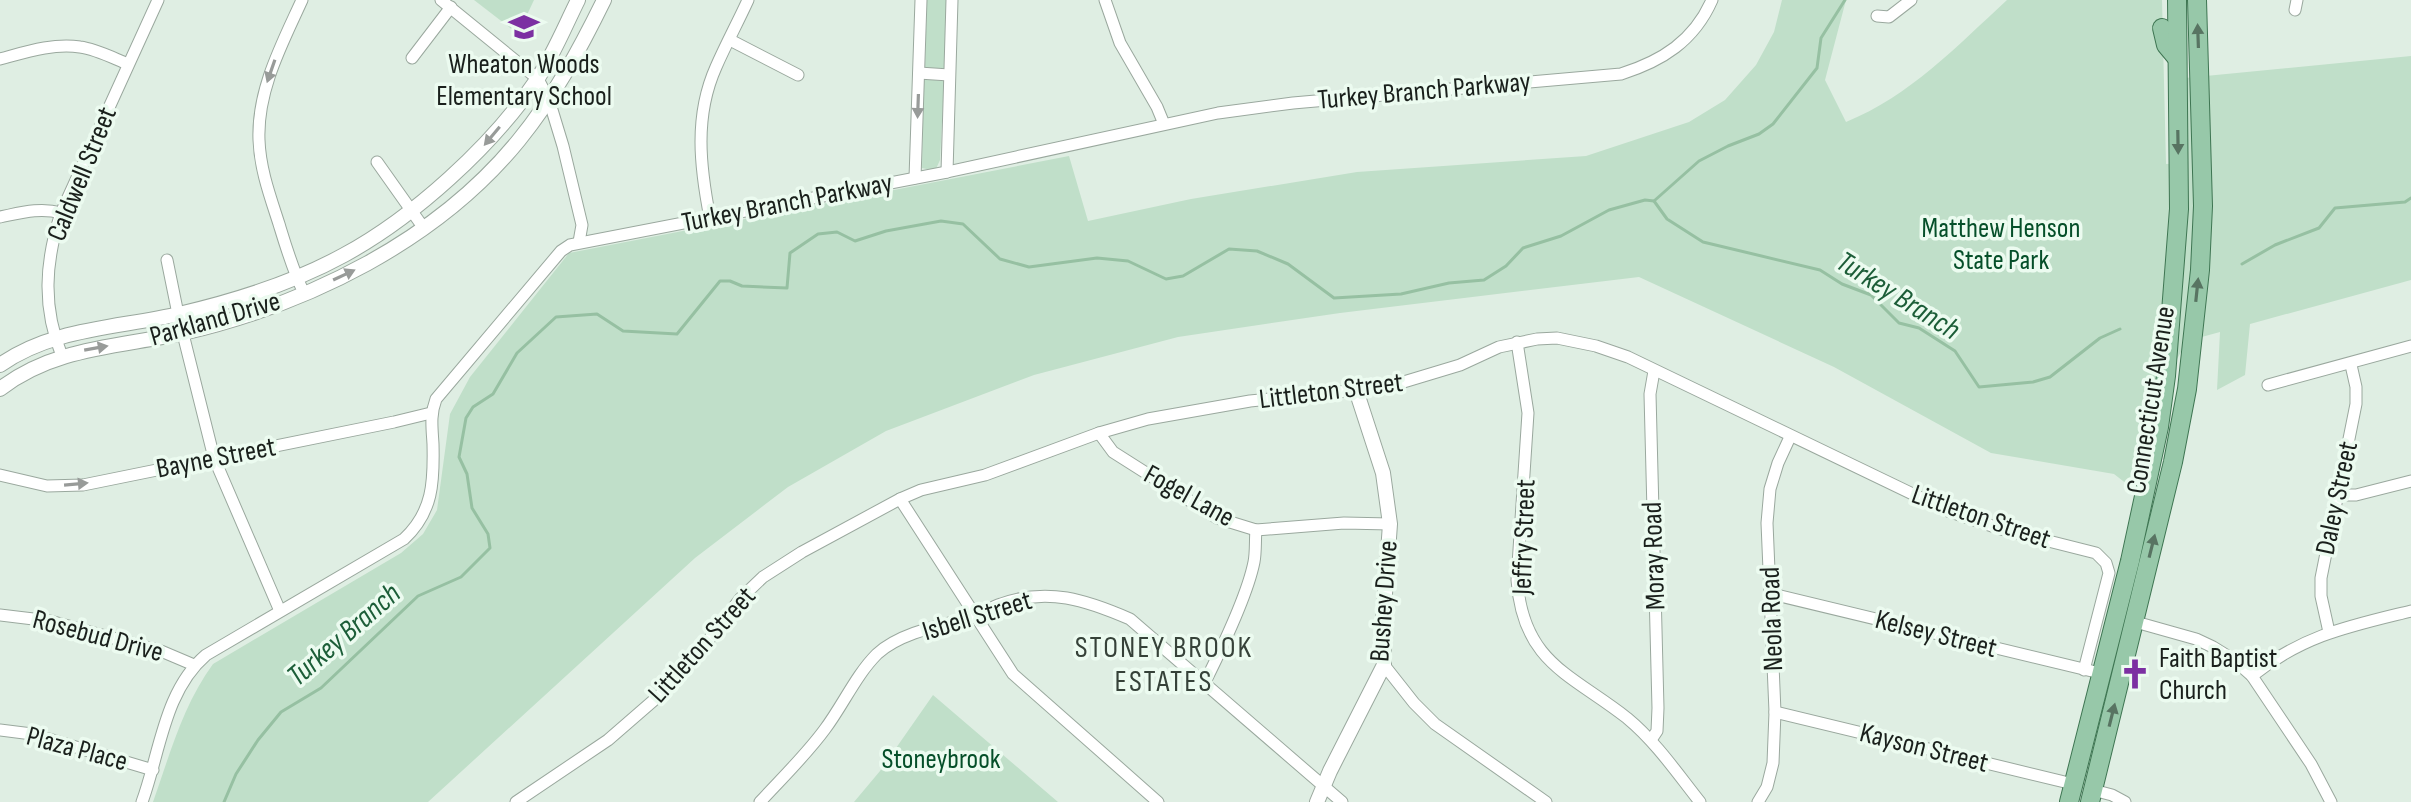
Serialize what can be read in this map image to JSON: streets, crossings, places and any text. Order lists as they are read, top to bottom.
{
  "streets": {
    "main road": ["Connecticut Avenue"],
    "street": [
      "Turkey Branch Parkway",
      "Caldwell Street",
      "Parkland Drive",
      "Littleton Street",
      "Bayne Street",
      "Fogel Lane",
      "Daley Street",
      "Jeffry Street",
      "Moray Road",
      "Bushey Drive",
      "Isbell Street",
      "Neola Road",
      "Kelsey Street",
      "Rosebud Drive",
      "Kayson Street",
      "Plaza Place"
    ]
  },
  "crossings": [
    ["Turkey Branch Parkway", "Bayne Street"],
    ["Caldwell Street", "Parkland Drive"],
    ["Littleton Street", "Connecticut Avenue"],
    ["Littleton Street", "Fogel Lane"],
    ["Littleton Street", "Jeffry Street"],
    ["Littleton Street", "Moray Road"],
    ["Littleton Street", "Bushey Drive"],
    ["Littleton Street", "Neola Road"],
    ["Littleton Street", "Kelsey Street"],
    ["Connecticut Avenue", "Kelsey Street"],
    ["Connecticut Avenue", "Kayson Street"],
    ["Fogel Lane", "Bushey Drive"],
    ["Jeffry Street", "Moray Road"],
    ["Bushey Drive", "Isbell Street"],
    ["Neola Road", "Kelsey Street"],
    ["Neola Road", "Kayson Street"]
  ],
  "one_way": ["Bayne Street"],
  "districts": ["STONEY BROOK ESTATES"],
  "water": ["Turkey Branch"],
  "parks": ["Matthew Henson State Park", "Stoneybrook"],
  "places": {
    "school or university": ["Wheaton Woods Elementary School"],
    "church": ["Faith Baptist Church"]
  }
}
